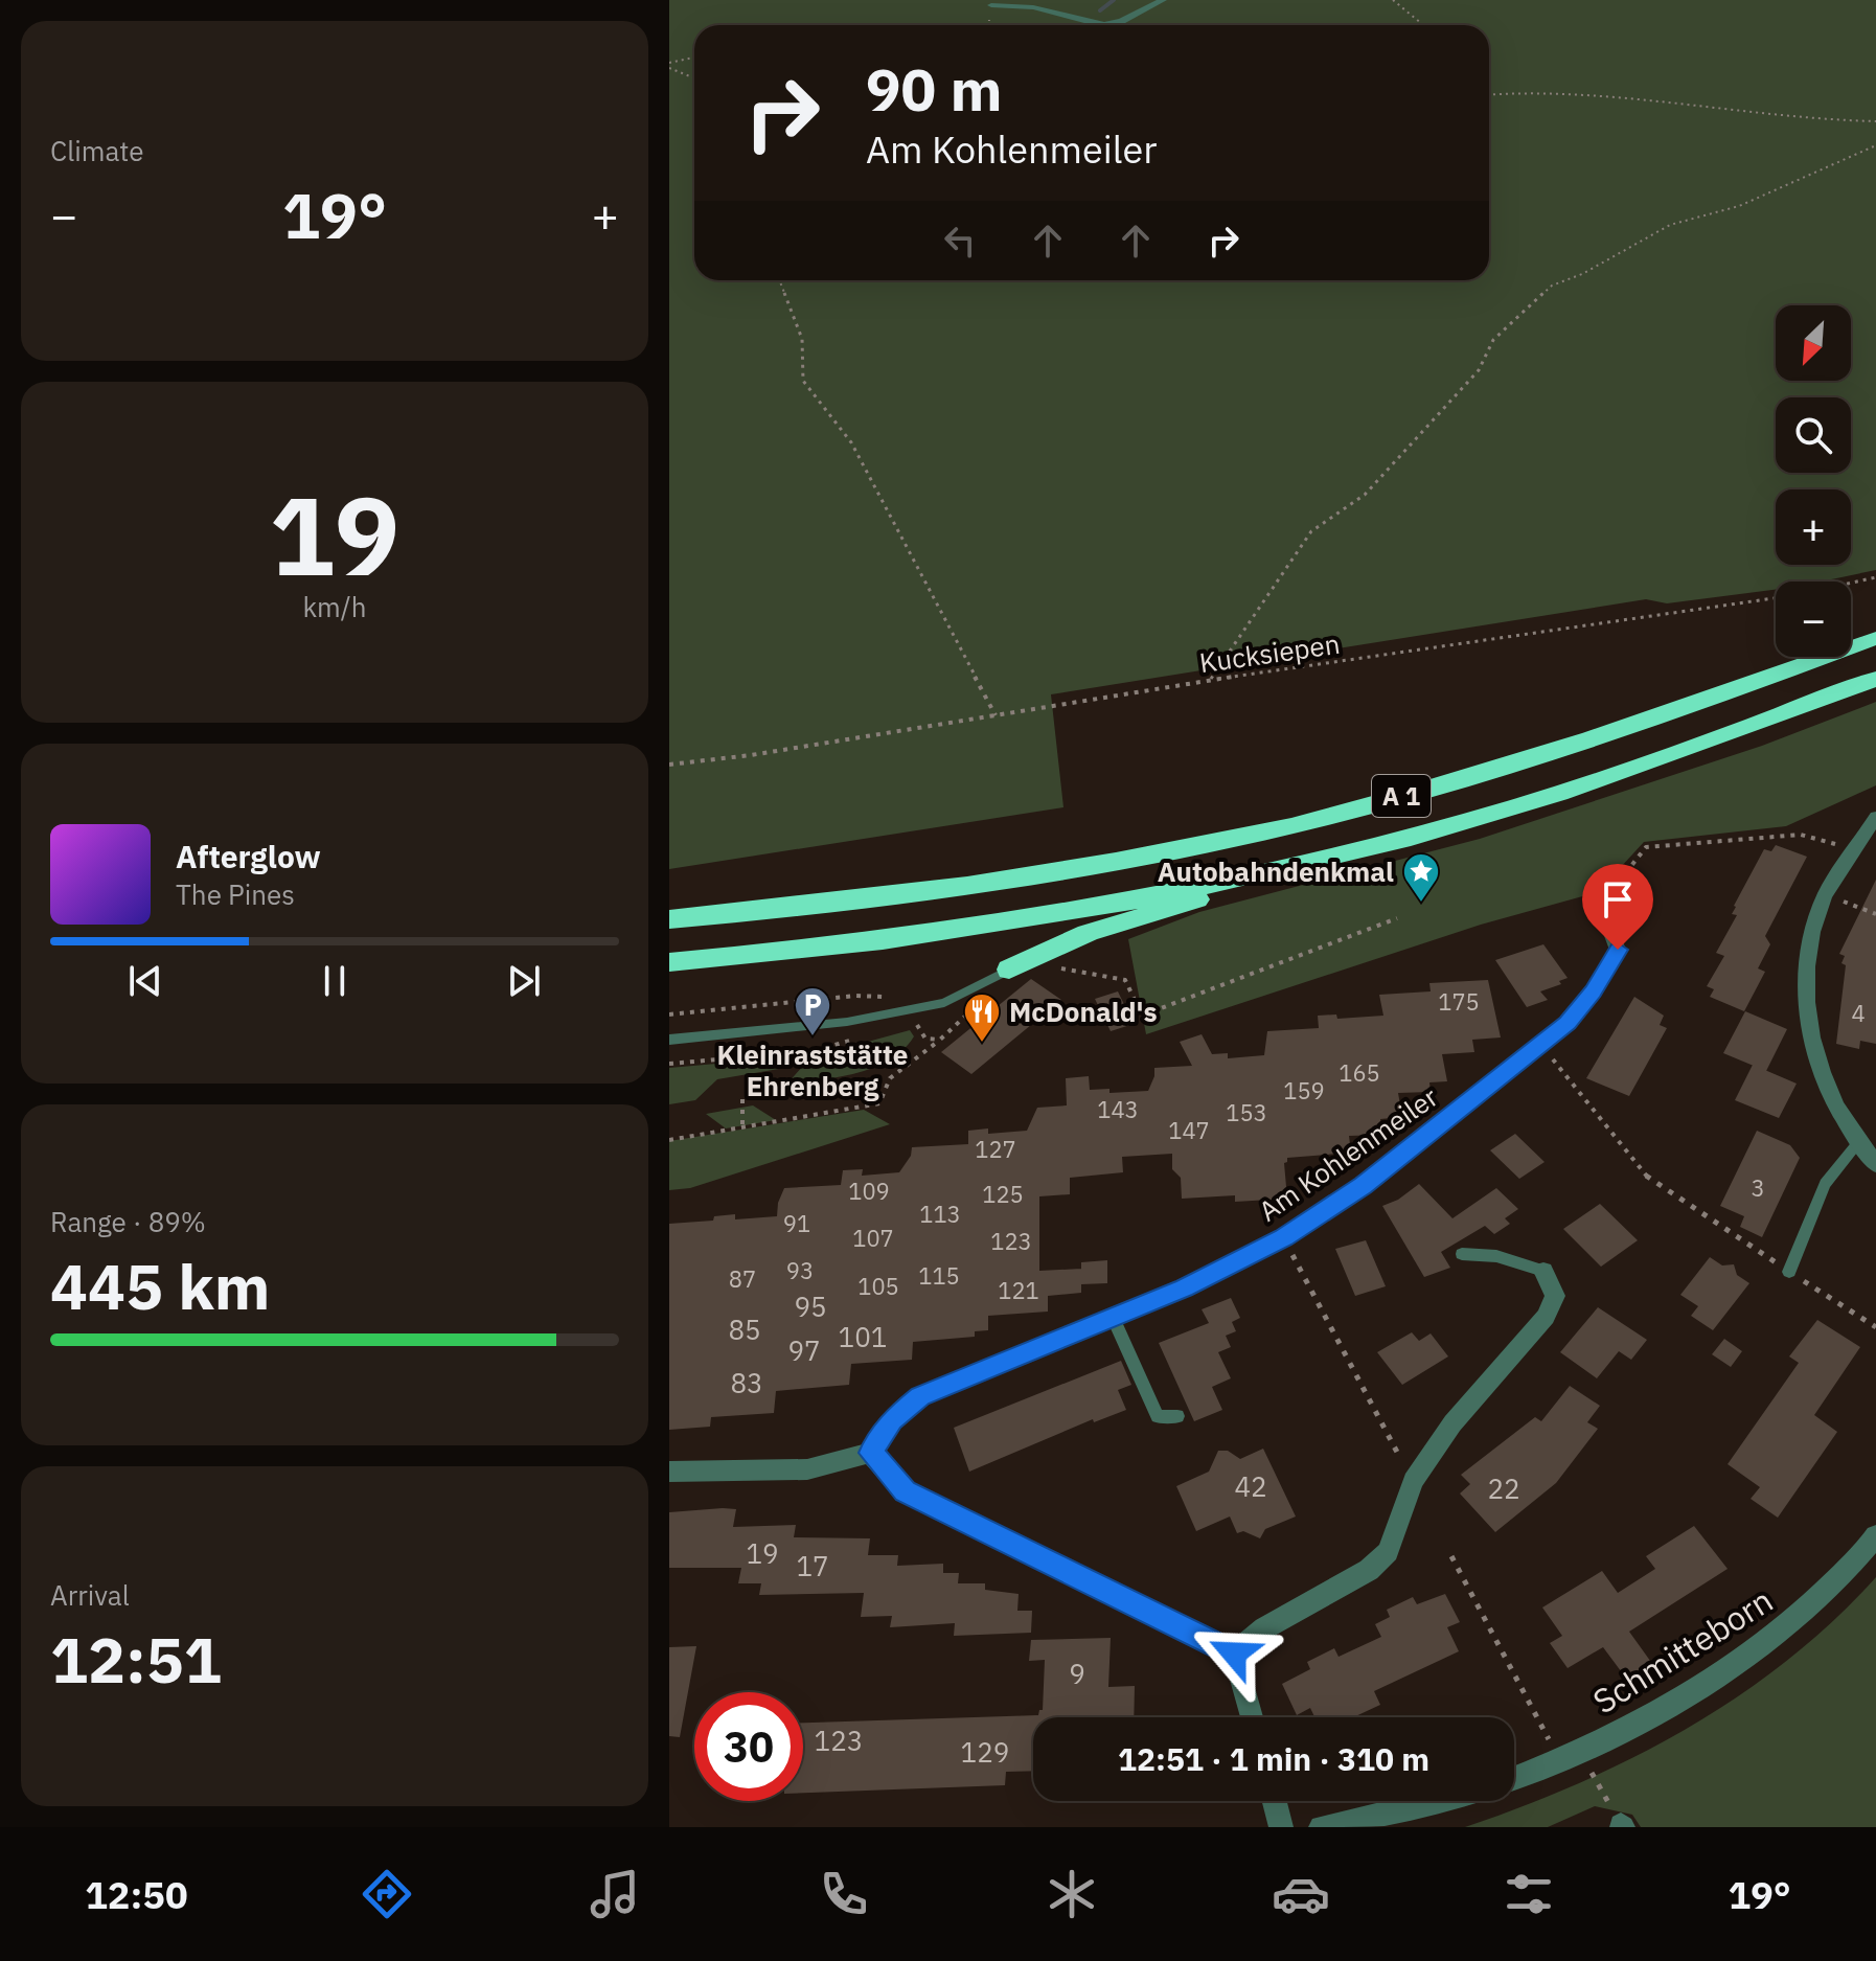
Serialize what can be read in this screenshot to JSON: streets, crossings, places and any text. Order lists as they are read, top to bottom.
{
  "streets": {
    "highway": ["A 1"],
    "street": ["Am Kohlenmeiler", "Schmitteborn"],
    "path": ["Kucksiepen"]
  },
  "places": {
    "place": ["Autobahndenkmal"],
    "parking": ["Kleinraststätte Ehrenberg"],
    "restaurant": ["McDonald's"]
  },
  "house_numbers": [
    "175",
    "4",
    "165",
    "159",
    "143",
    "153",
    "147",
    "127",
    "3",
    "109",
    "125",
    "113",
    "91",
    "107",
    "123",
    "93",
    "115",
    "87",
    "105",
    "121",
    "95",
    "85",
    "101",
    "97",
    "83",
    "42",
    "22",
    "19",
    "17",
    "9",
    "123",
    "129"
  ],
  "north": "bottom left",
  "page": {
    "tile": [
      "Climate",
      ["19", "km/h"],
      ["Range · 89%", "445 km"],
      ["Arrival", "12:51"]
    ],
    "turn": ["90 m", "Am Kohlenmeiler"],
    "heat": ["−", "19°", "+"],
    "map_buttons": ["+", "−"],
    "song": ["Afterglow", "The Pines"],
    "limit": "30",
    "trip": "12:51 · 1 min · 310 m",
    "tabs": ["12:50", "19°"]
  }
}
